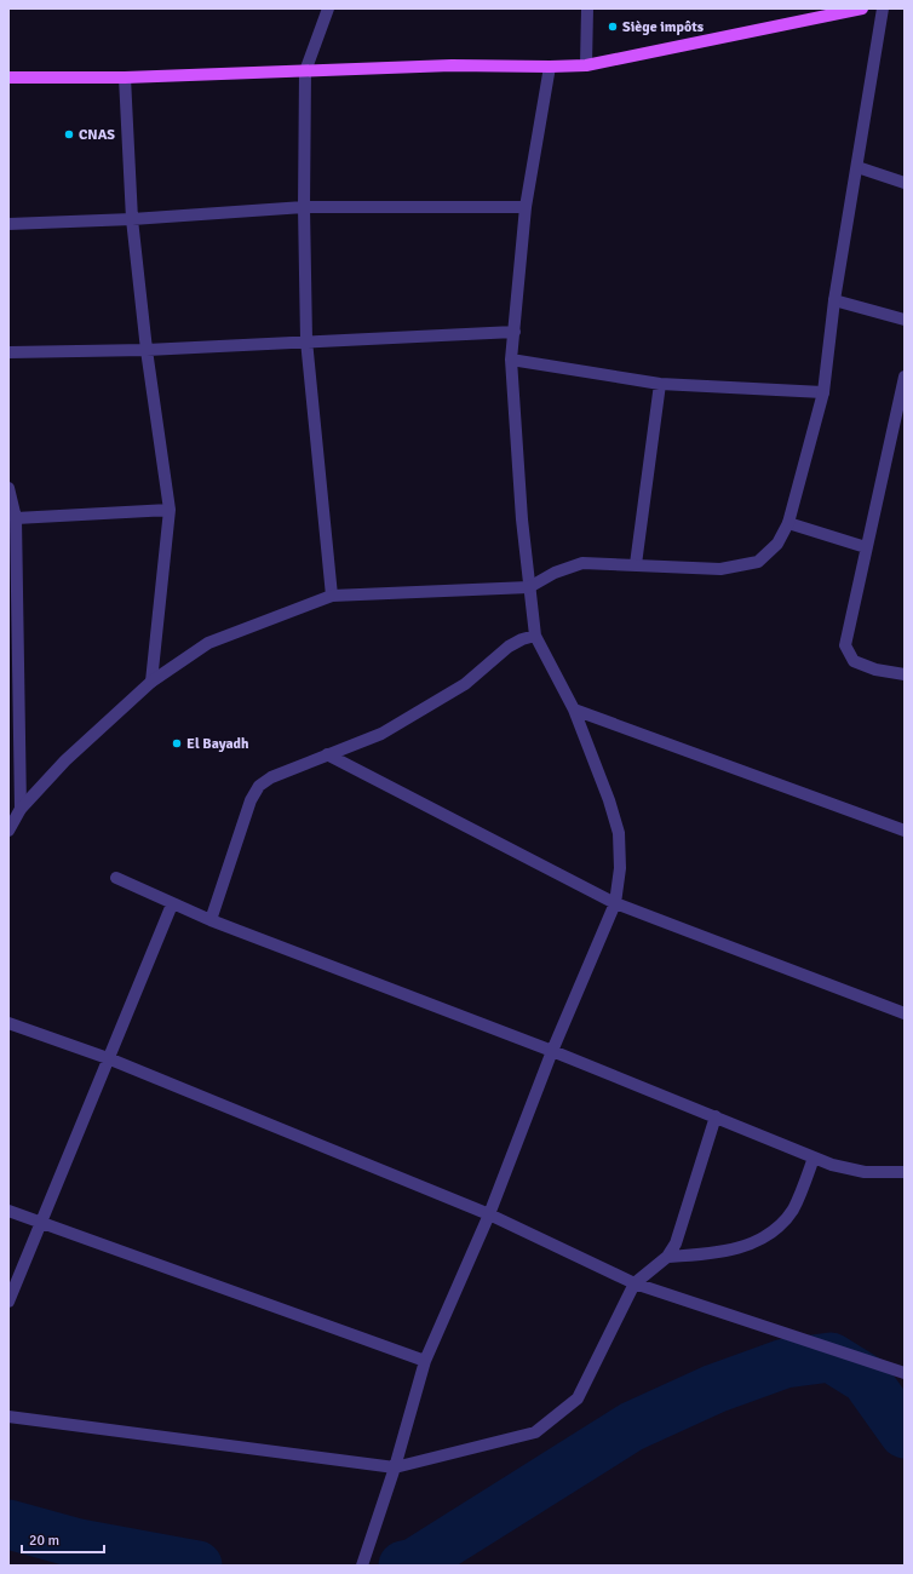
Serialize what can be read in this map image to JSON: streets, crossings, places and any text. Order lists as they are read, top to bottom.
{
  "places": ["Siège impôts", "CNAS", "El Bayadh"],
  "scale_bar": "20 m"
}
